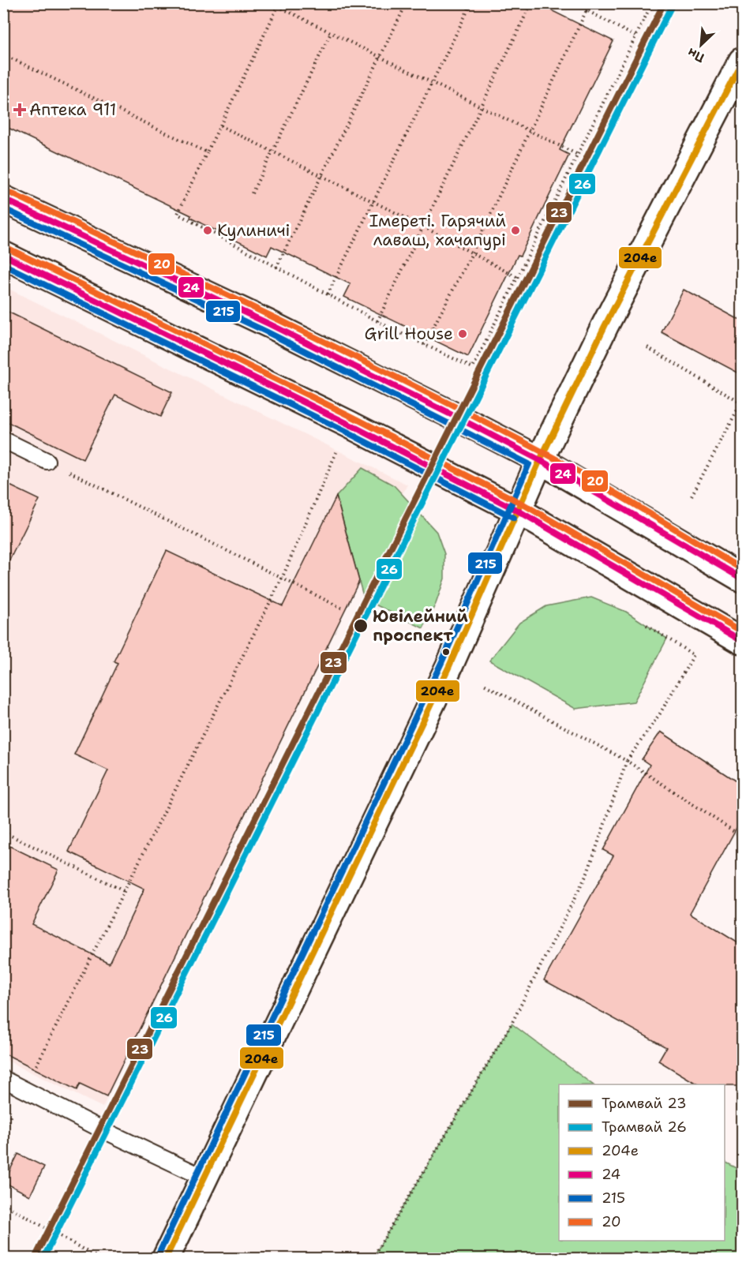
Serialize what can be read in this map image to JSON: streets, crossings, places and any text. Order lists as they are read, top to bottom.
{
  "places": {
    "health": ["Аптека 911"],
    "other": [
      "Кулиничі",
      "Імереті. Гарячий лаваш, хачапурі",
      "Grill House",
      "Ювілейний проспект"
    ]
  },
  "lines": [
    "tram line 23",
    "tram line 26",
    "transit line 204е",
    "transit line 20",
    "transit line 24",
    "transit line 215"
  ],
  "legend": [
    "Трамвай 23",
    "Трамвай 26",
    "204е",
    "24",
    "215",
    "20"
  ],
  "north": "bottom left"
}
